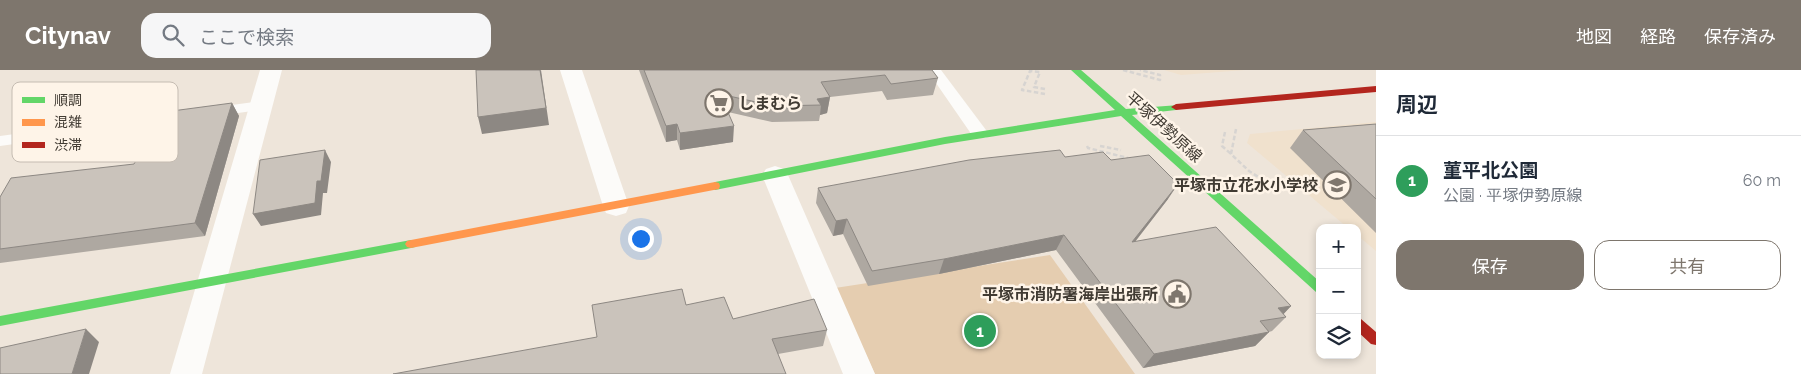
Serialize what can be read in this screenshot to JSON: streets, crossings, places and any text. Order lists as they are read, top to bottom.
{
  "streets": {
    "street": ["平塚伊勢原線"]
  },
  "places": {
    "supermarket": ["しまむら"],
    "school or university": ["平塚市立花水小学校"],
    "public building": ["平塚市消防署海岸出張所"]
  },
  "legend": ["順調", "混雑", "渋滞"],
  "page": {
    "header": "Citynav",
    "search": "ここで検索",
    "nav": ["地図", "経路", "保存済み"],
    "heading": "周辺",
    "list": [
      {
        "mark": "1",
        "name": "菫平北公園",
        "note": "公園 · 平塚伊勢原線",
        "value": "60 m"
      }
    ],
    "map_buttons": ["+", "−"],
    "buttons": ["保存", "共有"],
    "pins": "1"
  }
}
